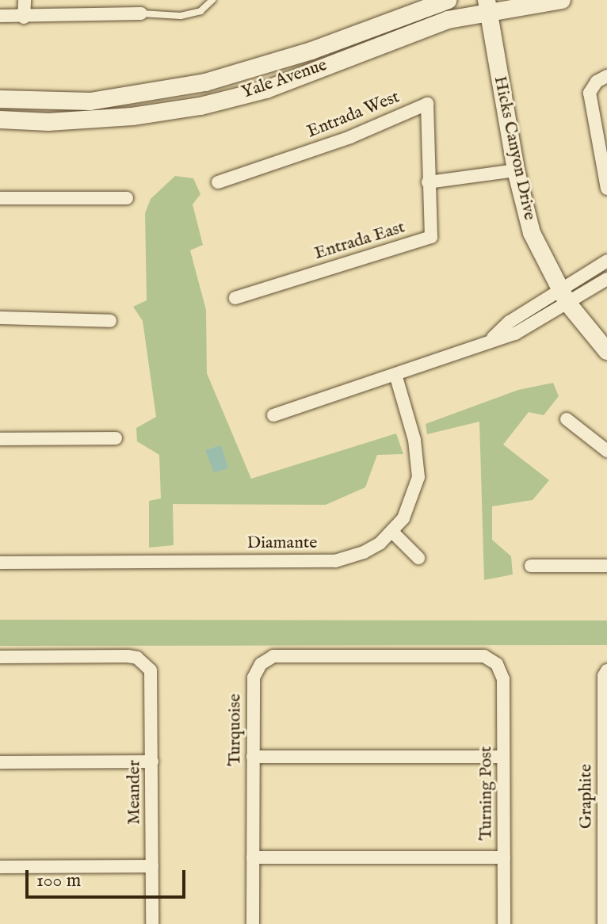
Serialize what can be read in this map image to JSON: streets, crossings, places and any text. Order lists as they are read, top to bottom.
{
  "streets": {
    "main road": ["Yale Avenue", "Hicks Canyon Drive"],
    "street": [
      "Entrada West",
      "Entrada East",
      "Diamante",
      "Turquoise",
      "Meander",
      "Turning Post",
      "Graphite"
    ]
  },
  "crossings": [
    ["Yale Avenue", "Hicks Canyon Drive"],
    ["Entrada West", "Entrada East"],
    ["Turquoise", "Turning Post"]
  ],
  "scale_bar": "100 m"
}
